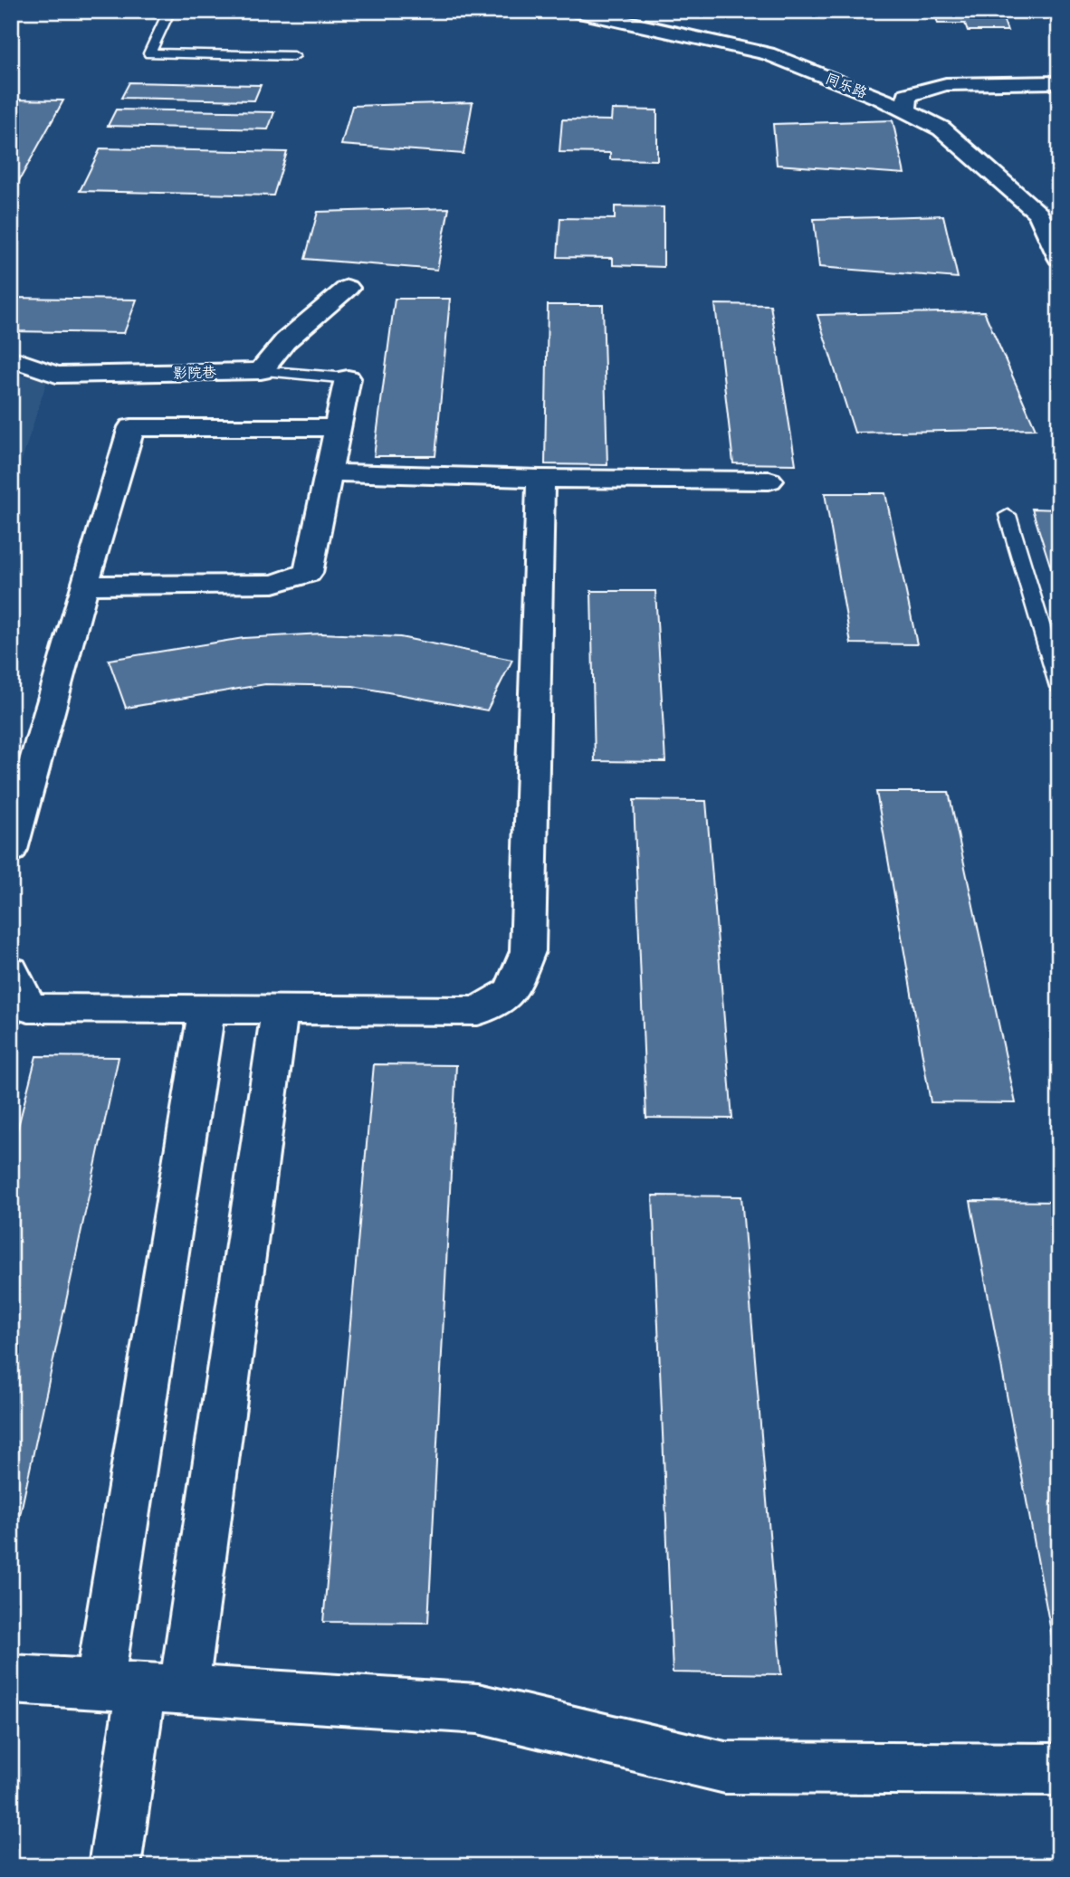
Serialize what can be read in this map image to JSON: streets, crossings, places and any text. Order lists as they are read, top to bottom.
{
  "streets": {
    "street": ["同乐路", "影院巷"]
  }
}
